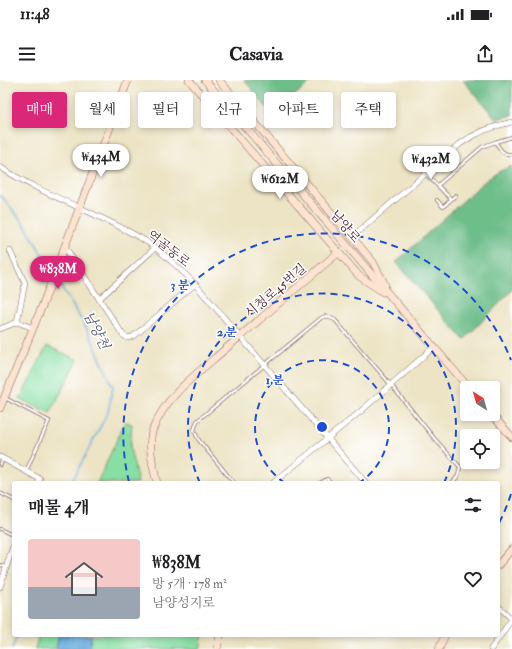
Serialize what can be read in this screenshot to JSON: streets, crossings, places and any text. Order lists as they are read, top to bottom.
{
  "streets": {
    "main road": ["남양로", "시청로45번길"],
    "street": ["역골동로"]
  },
  "crossings": [
    ["역골동로", "시청로45번길"]
  ],
  "water": ["남양천"],
  "north": "top left",
  "page": {
    "status": "11:48",
    "header": "Casavia",
    "chip": [
      "매매",
      "월세",
      "필터",
      "신규",
      "아파트",
      "주택"
    ],
    "price": [
      "₩434M",
      "₩432M",
      "₩612M",
      "₩838M"
    ],
    "heading": "매물 4개",
    "list": [
      {
        "name": "₩838M",
        "note": "방 5개 · 178 m² · 남양성지로"
      }
    ]
  },
  "rings": ["3 분", "2 분", "1 분"]
}
